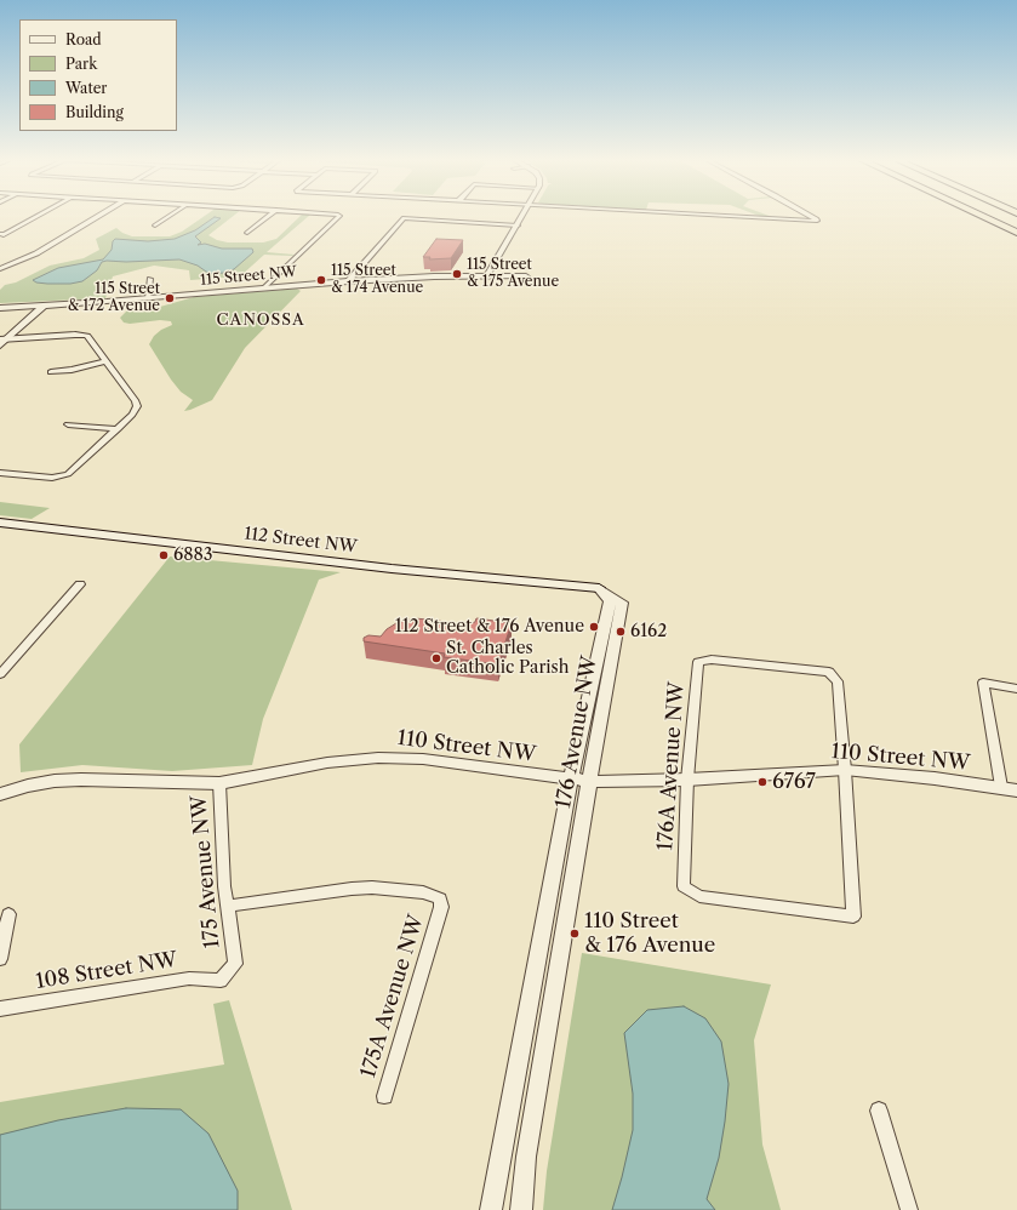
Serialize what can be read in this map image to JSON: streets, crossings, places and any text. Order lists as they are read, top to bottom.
{
  "streets": {
    "main road": ["112 Street NW"],
    "street": [
      "115 Street NW",
      "176 Avenue NW",
      "110 Street NW",
      "176A Avenue NW",
      "175 Avenue NW",
      "108 Street NW",
      "175A Avenue NW"
    ]
  },
  "crossings": [
    ["112 Street NW", "176 Avenue NW"],
    ["176 Avenue NW", "110 Street NW"],
    ["110 Street NW", "176A Avenue NW"],
    ["110 Street NW", "175 Avenue NW"],
    ["175 Avenue NW", "108 Street NW"],
    ["175 Avenue NW", "175A Avenue NW"]
  ],
  "districts": ["CANOSSA"],
  "places": [
    "115 Street & 175 Avenue",
    "115 Street & 174 Avenue",
    "115 Street & 172 Avenue",
    "6883",
    "112 Street & 176 Avenue",
    "6162",
    "St. Charles Catholic Parish",
    "6767",
    "110 Street & 176 Avenue"
  ],
  "legend": [
    "Road",
    "Park",
    "Water",
    "Building"
  ]
}
